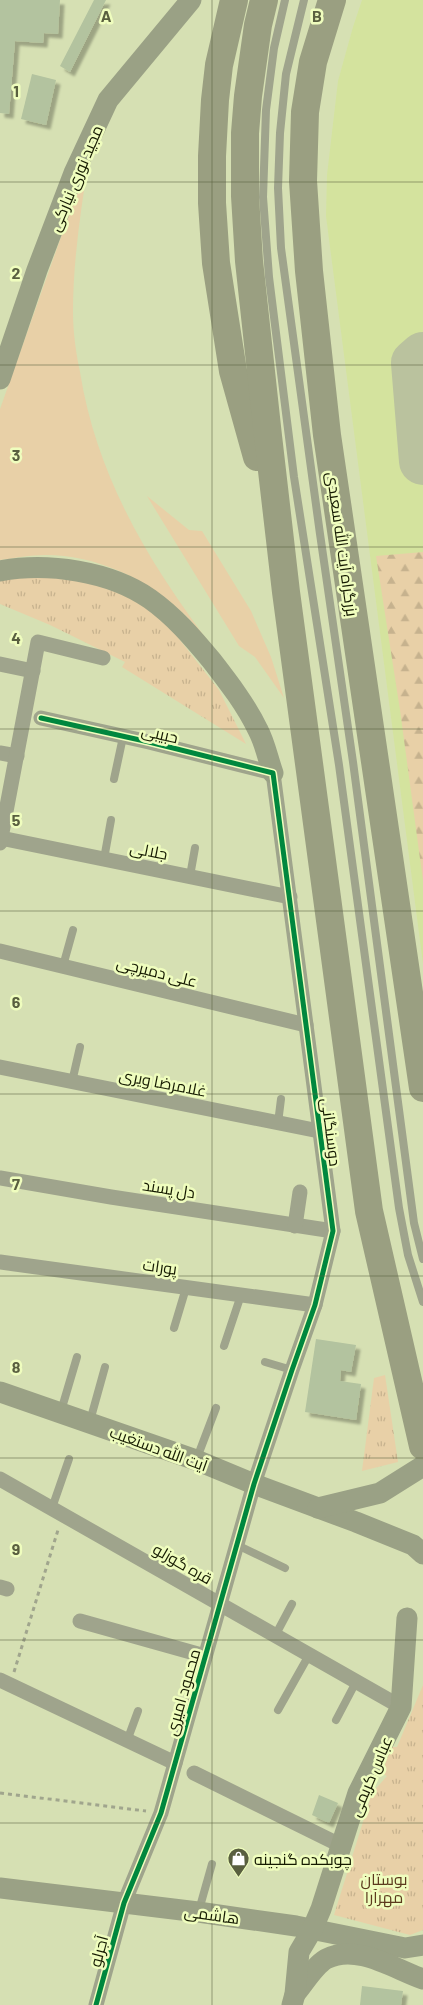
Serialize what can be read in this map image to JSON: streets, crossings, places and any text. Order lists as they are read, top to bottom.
{
  "streets": {
    "highway": ["بزرگراه آیت الله سعیدی"],
    "main road": [
      "مجید نوری نیارکی",
      "آیت الله دستغیب",
      "عباس کریمی",
      "هاشمی"
    ],
    "street": [
      "حبیبی",
      "جلالی",
      "علی دمیرچی",
      "غلامرضا ویری",
      "دوسنگانی",
      "دل پسند",
      "پورات",
      "قره گوزلو",
      "محمود امیری",
      "آجرلو"
    ]
  },
  "crossings": [
    ["حبیبی", "دوسنگانی"],
    ["جلالی", "دوسنگانی"],
    ["علی دمیرچی", "دوسنگانی"],
    ["غلامرضا ویری", "دوسنگانی"],
    ["دوسنگانی", "دل پسند"],
    ["دوسنگانی", "پورات"],
    ["دوسنگانی", "آیت الله دستغیب"],
    ["دوسنگانی", "محمود امیری"],
    ["آیت الله دستغیب", "محمود امیری"],
    ["قره گوزلو", "محمود امیری"],
    ["قره گوزلو", "عباس کریمی"],
    ["محمود امیری", "هاشمی"],
    ["محمود امیری", "آجرلو"],
    ["عباس کریمی", "هاشمی"],
    ["هاشمی", "آجرلو"]
  ],
  "parks": ["بوستان مهرآرا"],
  "places": {
    "shop": ["چوبکده گنجینه"]
  },
  "grid": {
    "columns": ["A", "B"],
    "rows": [
      "1",
      "2",
      "3",
      "4",
      "5",
      "6",
      "7",
      "8",
      "9"
    ]
  }
}
